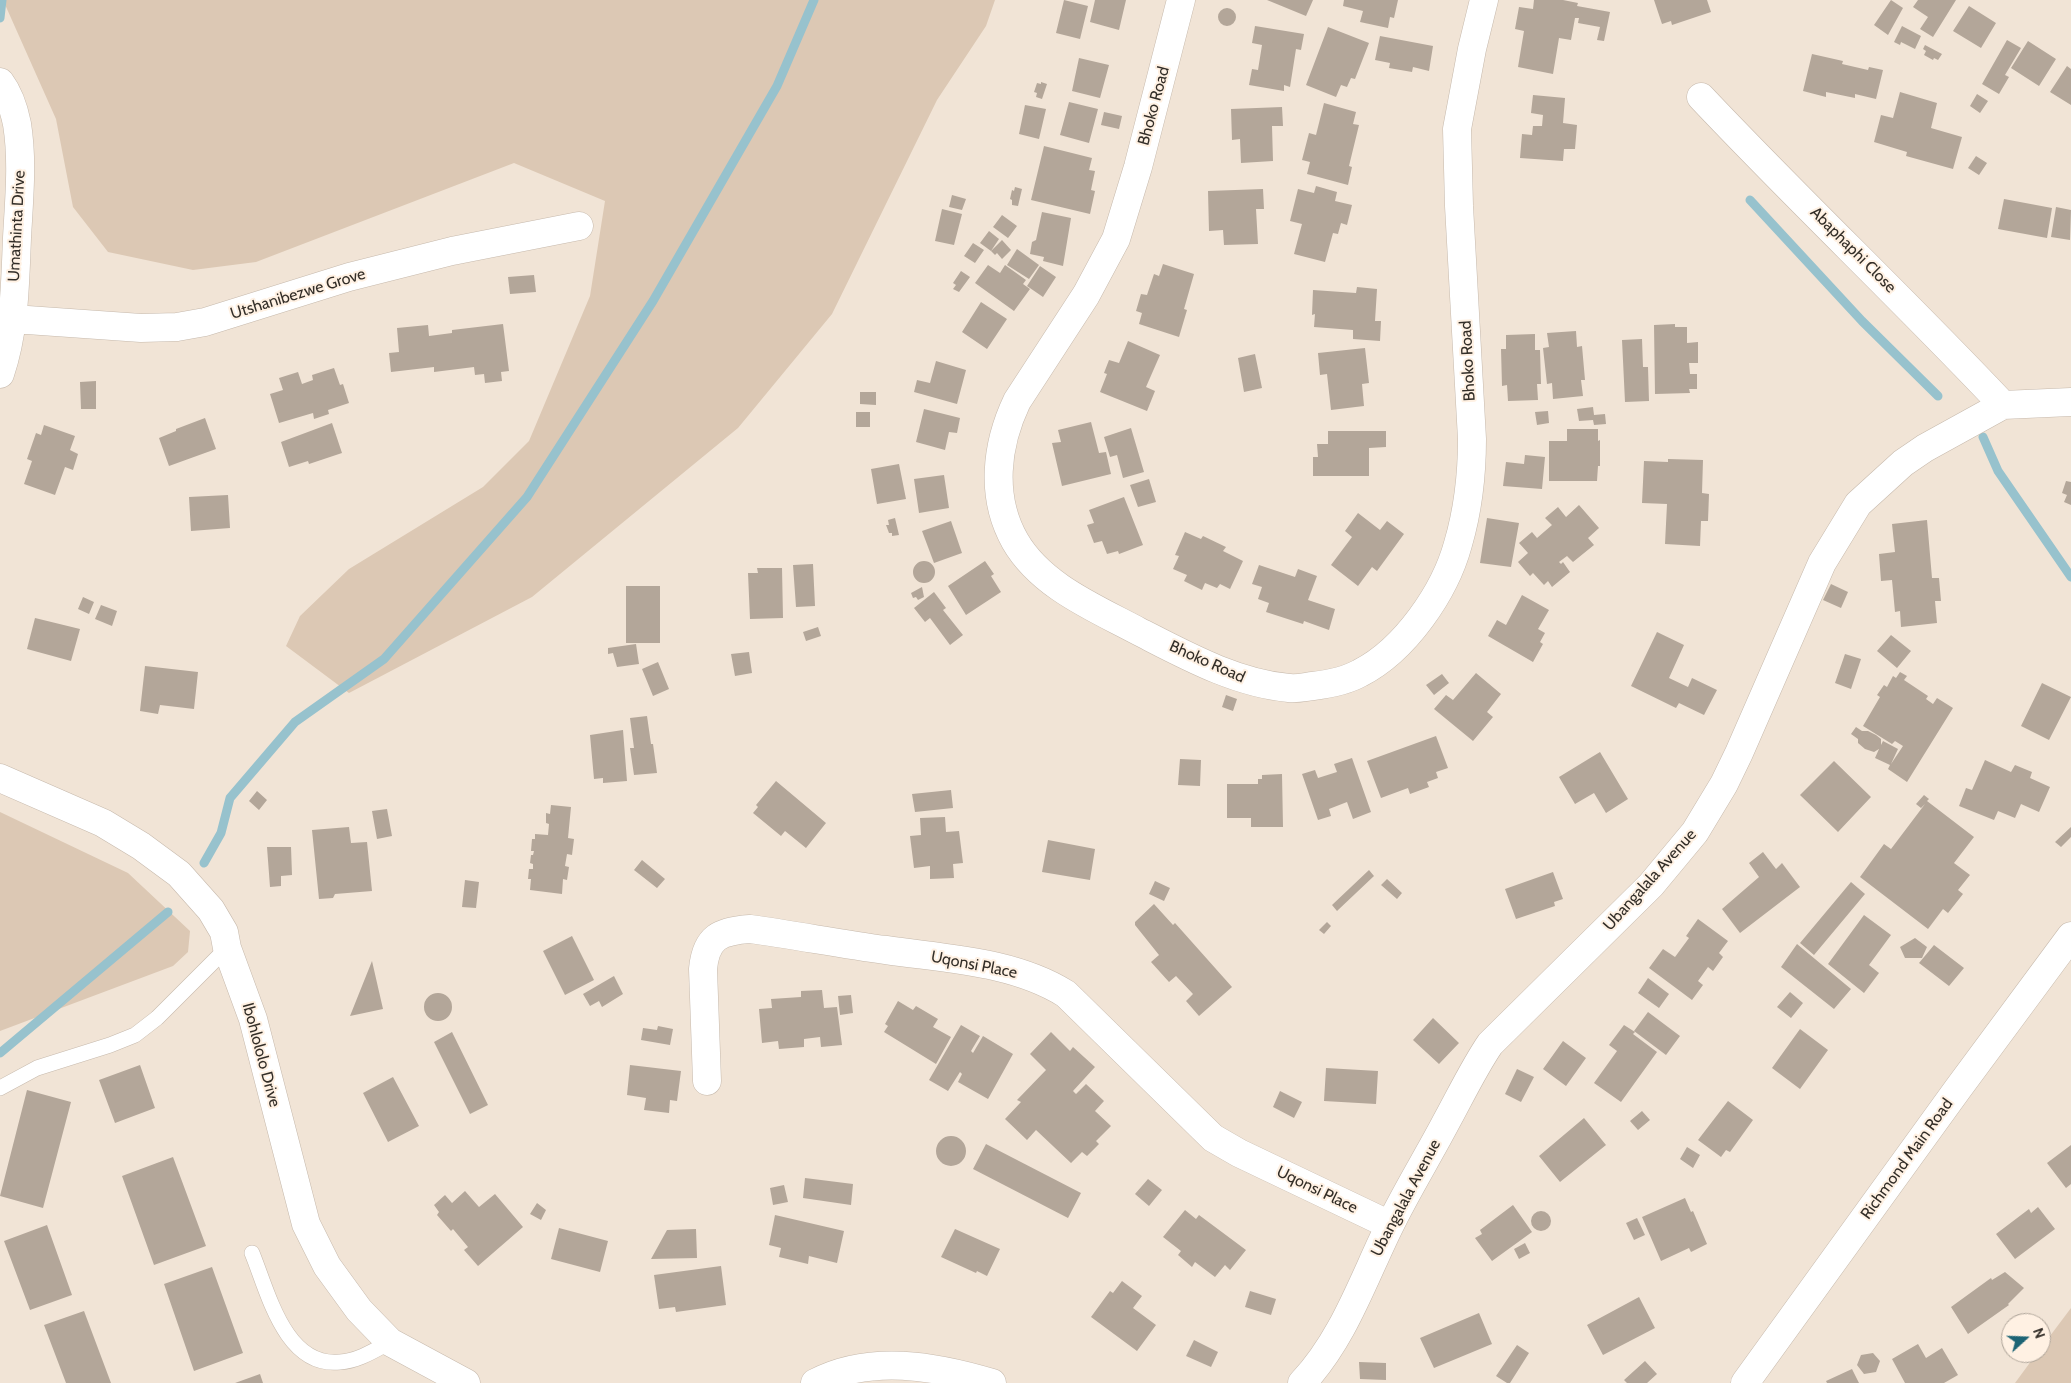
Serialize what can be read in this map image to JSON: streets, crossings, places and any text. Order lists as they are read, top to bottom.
{
  "streets": {
    "street": [
      "Bhoko Road",
      "Umathinta Drive",
      "Abaphaphi Close",
      "Utshanibezwe Grove",
      "Ubangalala Avenue",
      "Uqonsi Place",
      "Ibohlololo Drive",
      "Richmond Main Road"
    ]
  },
  "crossings": [
    ["Umathinta Drive", "Utshanibezwe Grove"],
    ["Abaphaphi Close", "Ubangalala Avenue"],
    ["Ubangalala Avenue", "Uqonsi Place"]
  ],
  "north": "right"
}
